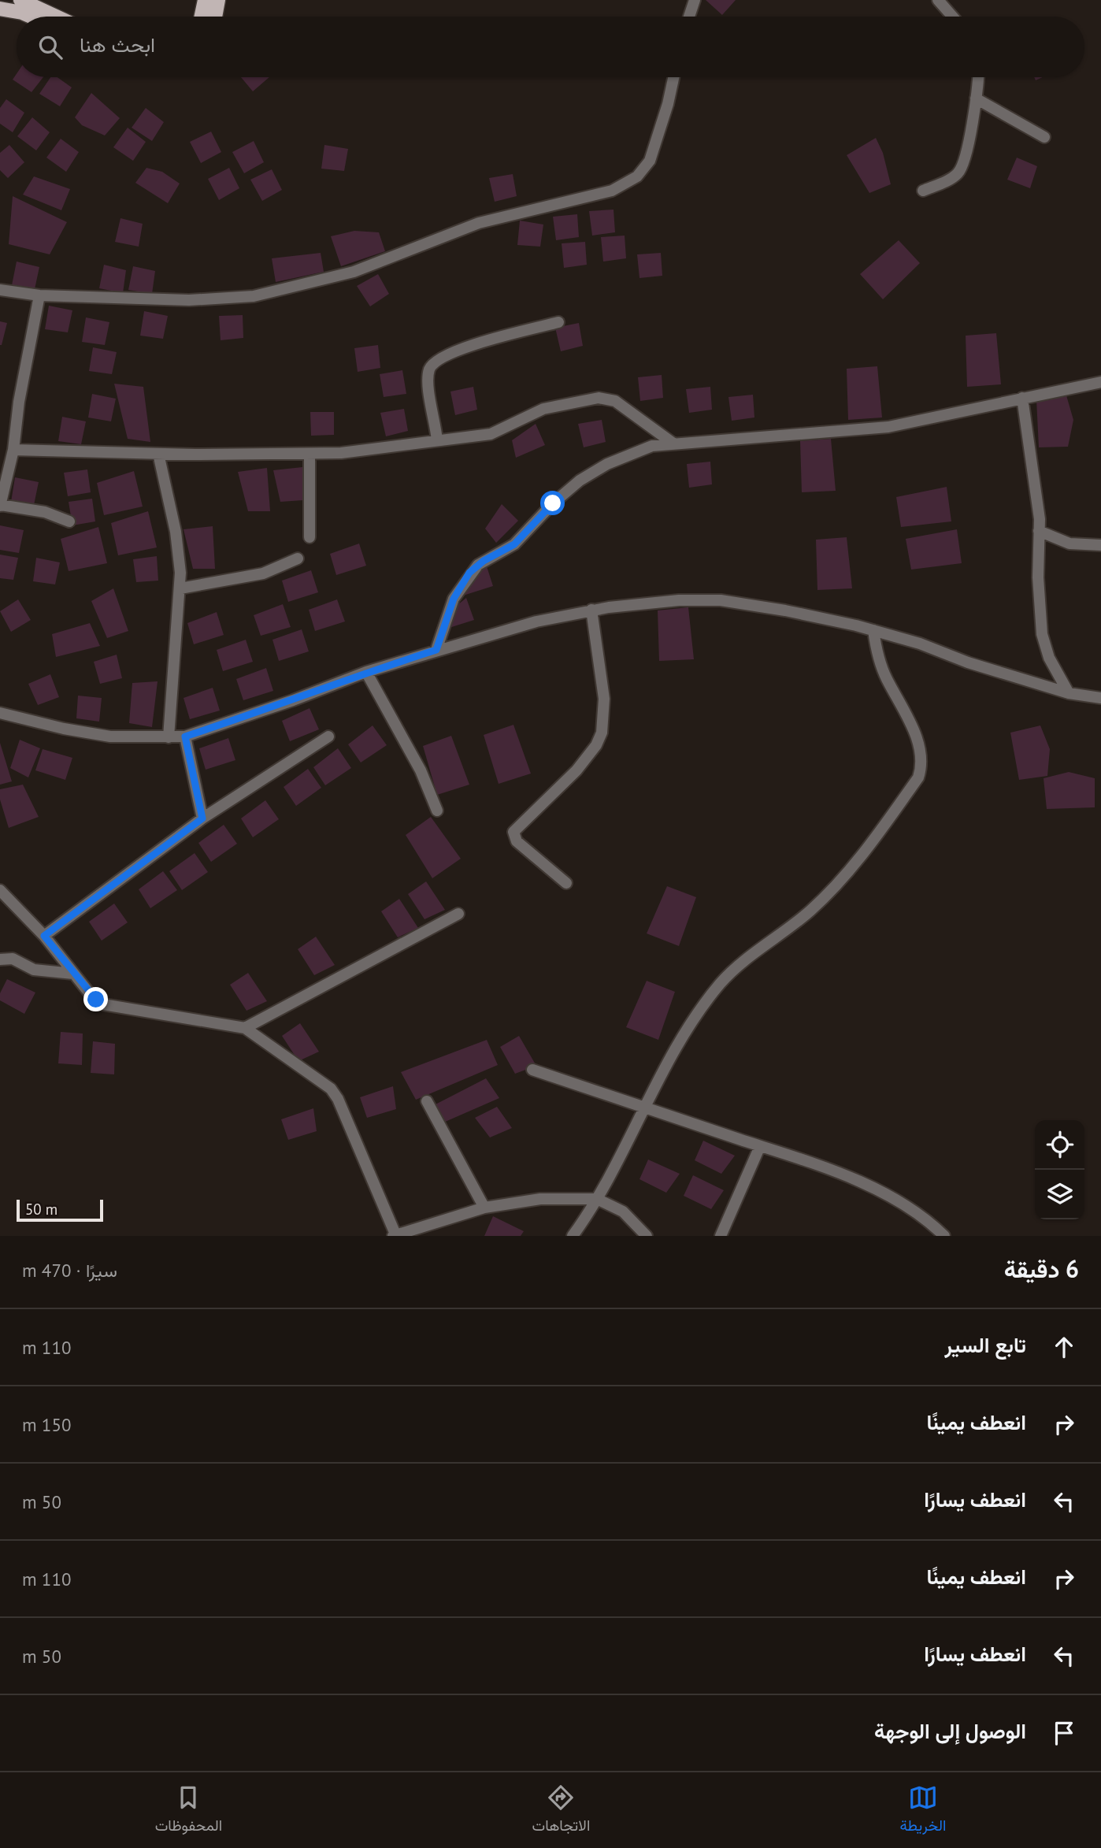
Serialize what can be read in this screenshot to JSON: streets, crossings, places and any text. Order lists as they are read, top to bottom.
{
  "scale_bar": "50 m",
  "page": {
    "search": "ابحث هنا",
    "scale": "50 m",
    "heading": ["6 دقيقة", "سيرًا · 470 m"],
    "list": [
      ["تابع السير", "110 m"],
      ["انعطف يمينًا", "150 m"],
      ["انعطف يسارًا", "50 m"],
      ["انعطف يمينًا", "110 m"],
      ["انعطف يسارًا", "50 m"],
      "الوصول إلى الوجهة"
    ],
    "nav": ["الخريطة", "الاتجاهات", "المحفوظات"]
  }
}
